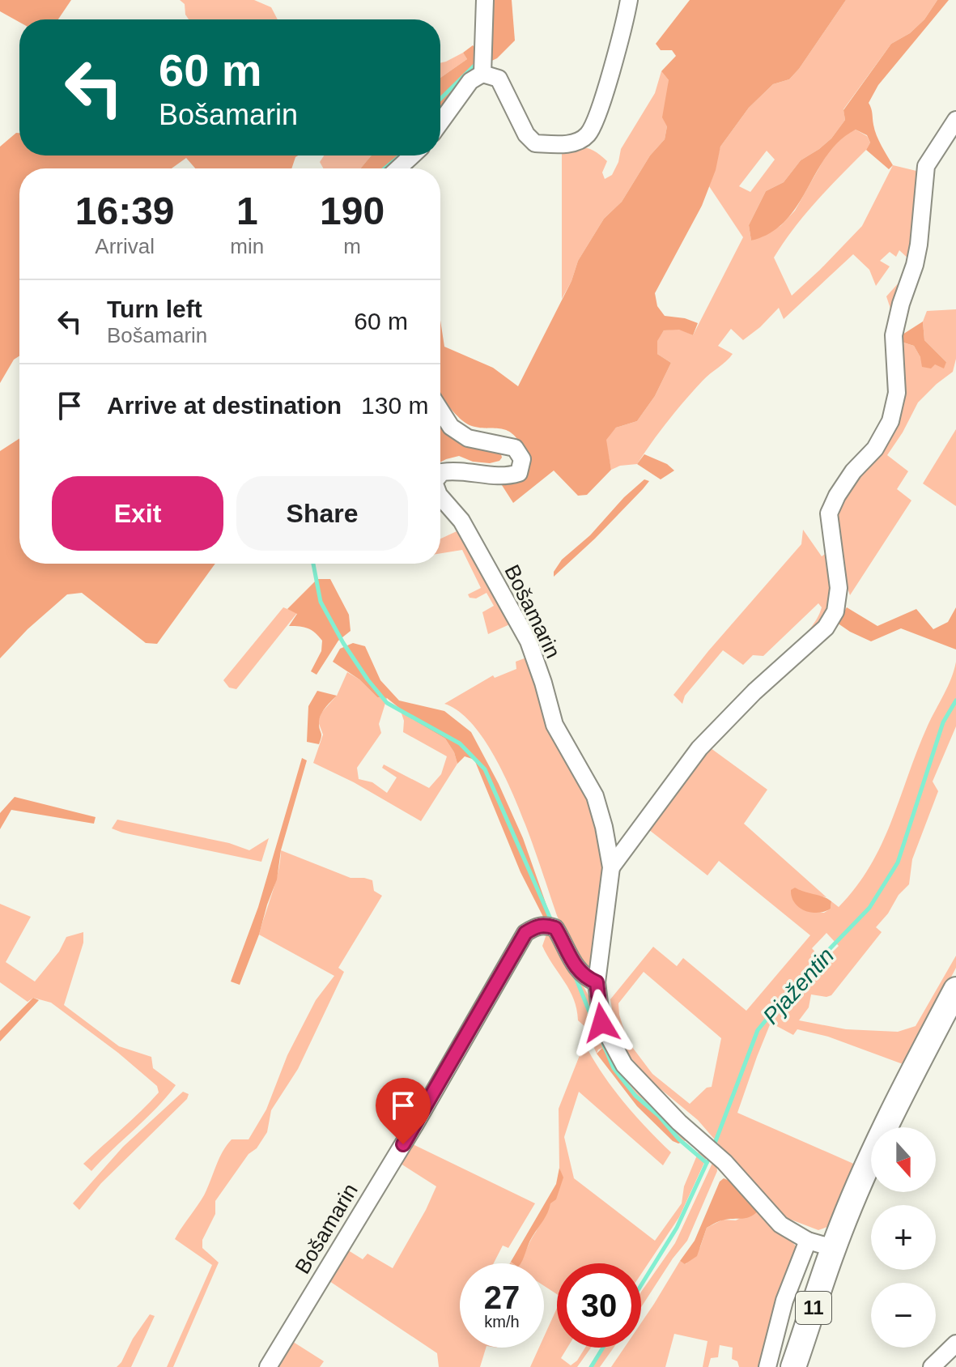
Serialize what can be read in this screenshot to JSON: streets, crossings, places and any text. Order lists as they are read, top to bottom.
{
  "streets": {
    "main road": ["11"],
    "street": ["Bošamarin"]
  },
  "crossings": [
    ["Bošamarin", "11"]
  ],
  "water": ["Pjažentin"],
  "north": "bottom",
  "page": {
    "turn": ["60 m", "Bošamarin"],
    "eta": [
      "16:39",
      "Arrival",
      "1",
      "min",
      "190",
      "m"
    ],
    "list": [
      {
        "name": "Turn left",
        "note": "Bošamarin",
        "value": "60 m"
      },
      {
        "name": "Arrive at destination",
        "value": "130 m"
      }
    ],
    "buttons": ["Exit", "Share"],
    "map_buttons": ["+", "−"],
    "speed": "27 km/h",
    "limit": "30"
  }
}
